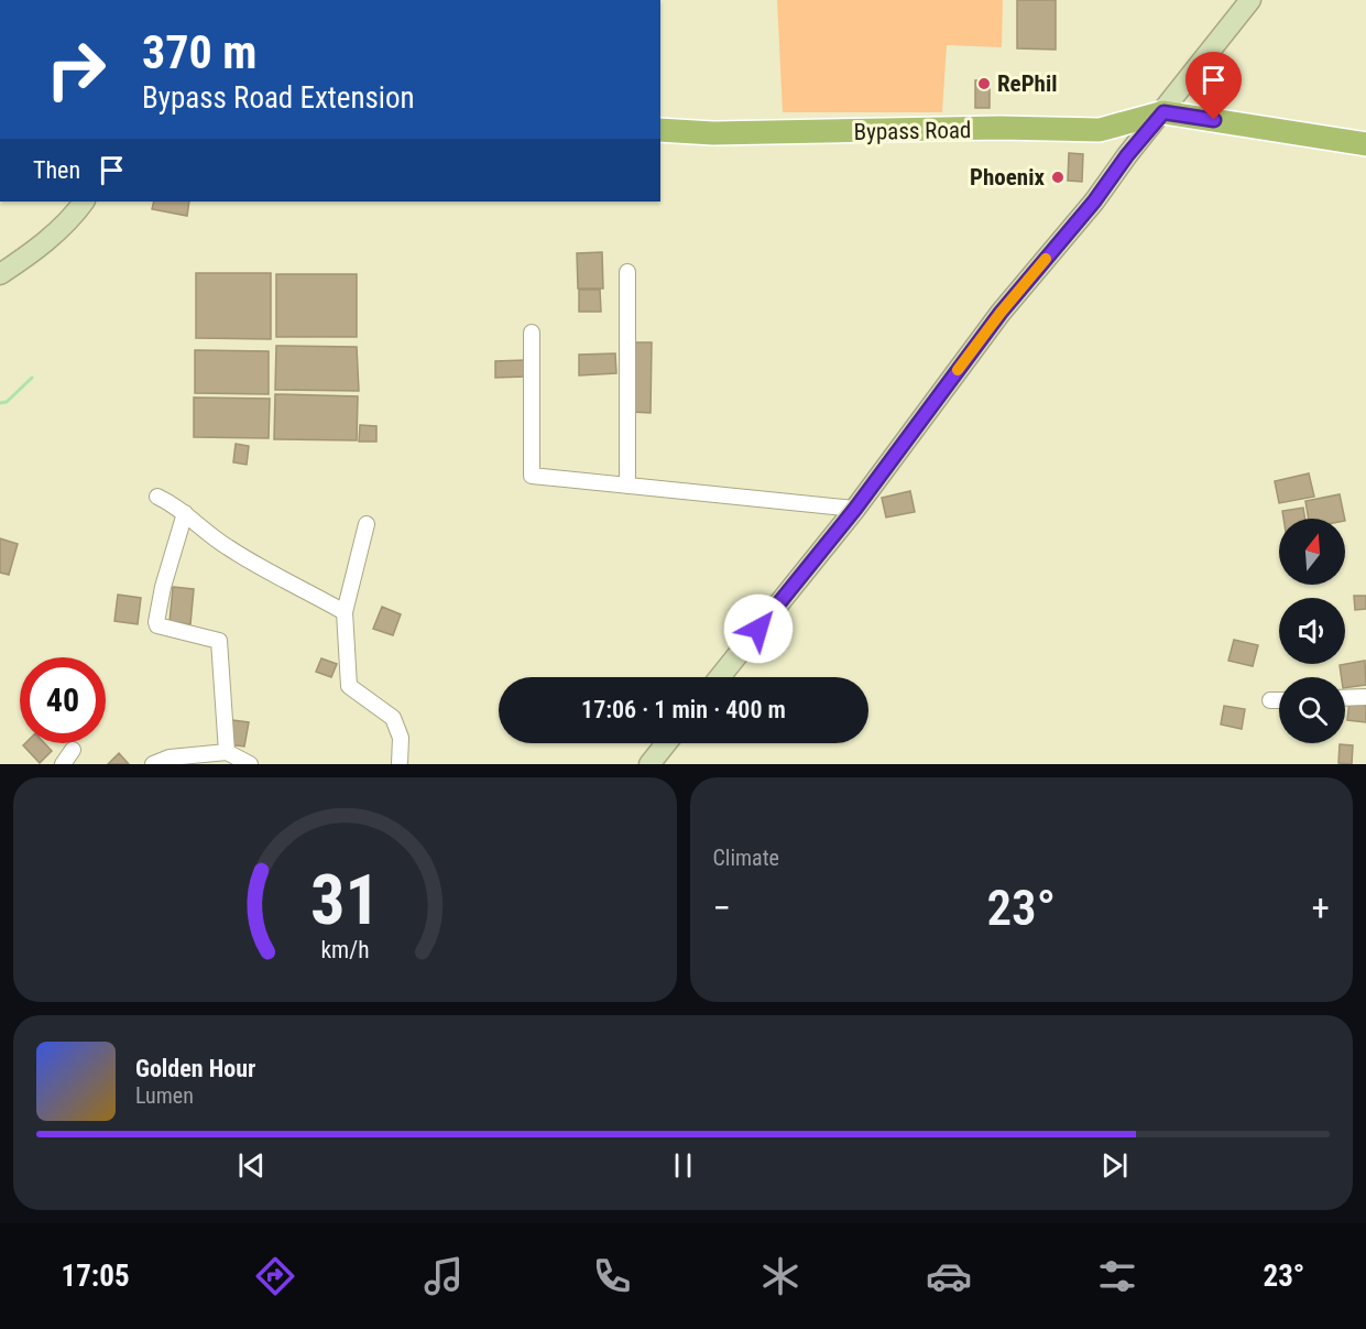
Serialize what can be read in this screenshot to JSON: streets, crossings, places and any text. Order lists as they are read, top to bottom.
{
  "streets": {
    "main road": ["Bypass Road"]
  },
  "places": ["RePhil", "Phoenix"],
  "north": "top",
  "page": {
    "turn": ["370 m", "Bypass Road Extension"],
    "then": "Then",
    "limit": "40",
    "trip": "17:06 · 1 min · 400 m",
    "tile": "Climate",
    "heat": ["−", "23°", "+"],
    "song": ["Golden Hour", "Lumen"],
    "tabs": ["17:05", "23°"],
    "gauge": ["31", "km/h"]
  }
}
